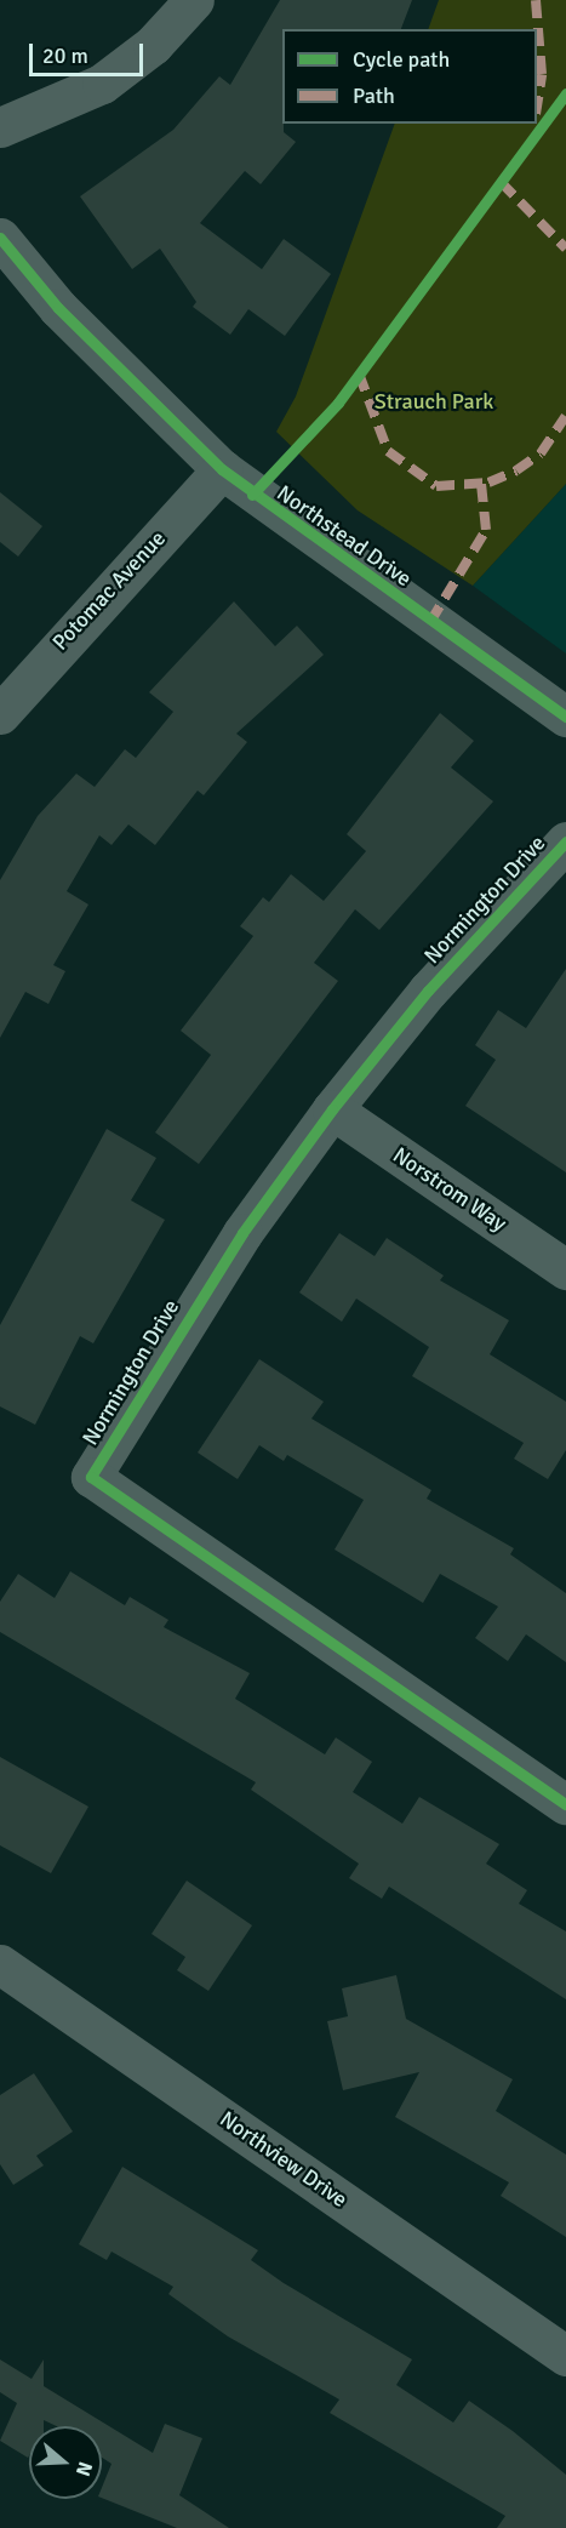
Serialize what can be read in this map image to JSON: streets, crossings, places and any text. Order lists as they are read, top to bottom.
{
  "streets": {
    "street": [
      "Northstead Drive",
      "Potomac Avenue",
      "Normington Drive",
      "Norstrom Way",
      "Northview Drive"
    ]
  },
  "crossings": [
    ["Northstead Drive", "Potomac Avenue"],
    ["Normington Drive", "Norstrom Way"]
  ],
  "parks": ["Strauch Park"],
  "legend": ["Cycle path", "Path"],
  "scale_bar": "20 m",
  "north": "right"
}
